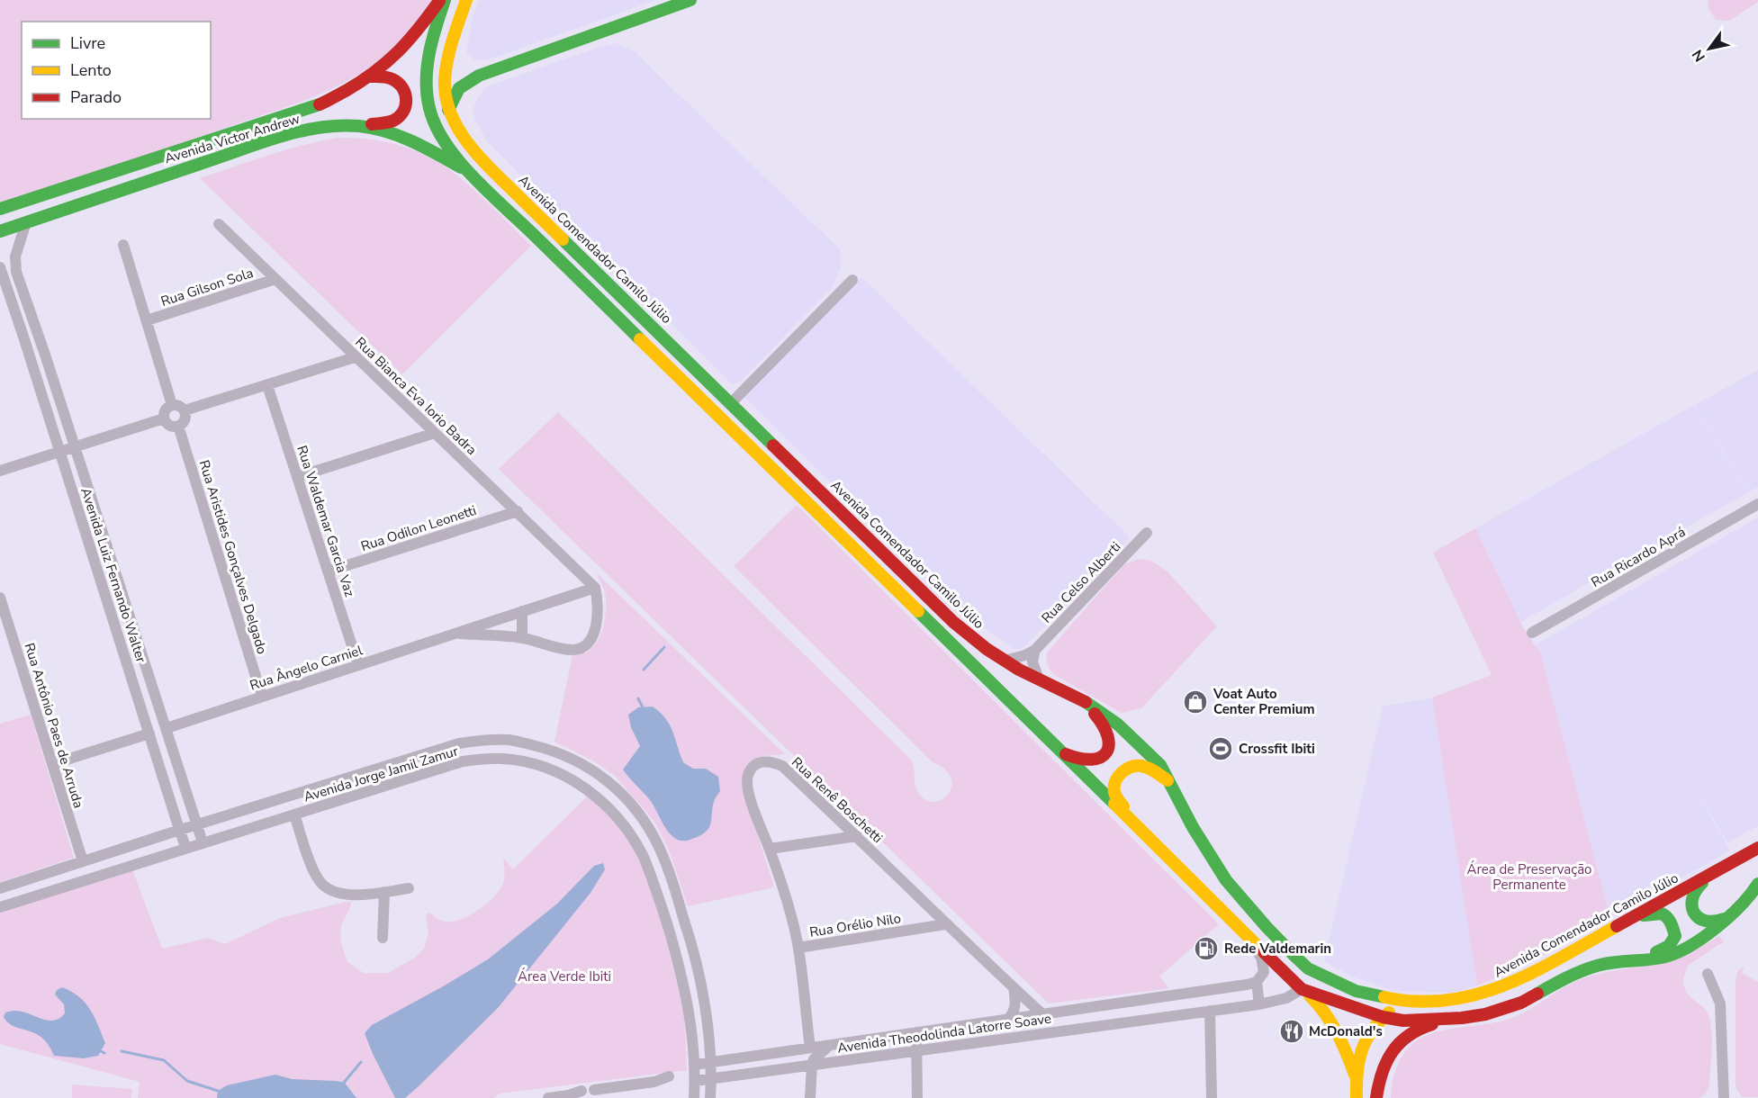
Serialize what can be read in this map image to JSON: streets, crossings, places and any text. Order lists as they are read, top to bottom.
{
  "streets": {
    "main road": ["Avenida Victor Andrew", "Avenida Comendador Camilo Júlio"],
    "street": [
      "Rua Gilson Sola",
      "Rua Bianca Eva Iorio Badra",
      "Rua Waldemar Garcia Vaz",
      "Rua Odilon Leonetti",
      "Rua Aristides Gonçalves Delgado",
      "Rua Ricardo Aprá",
      "Avenida Luiz Fernando Walter",
      "Rua Celso Alberti",
      "Rua Ângelo Carniel",
      "Rua Antônio Paes de Arruda",
      "Avenida Jorge Jamil Zamur",
      "Rua Renê Boschetti",
      "Rua Orélio Nilo",
      "Avenida Theodolinda Latorre Soave"
    ]
  },
  "crossings": [
    ["Avenida Victor Andrew", "Avenida Luiz Fernando Walter"],
    ["Avenida Comendador Camilo Júlio", "Rua Celso Alberti"],
    ["Rua Gilson Sola", "Rua Bianca Eva Iorio Badra"],
    ["Rua Bianca Eva Iorio Badra", "Rua Odilon Leonetti"],
    ["Rua Bianca Eva Iorio Badra", "Rua Ângelo Carniel"],
    ["Rua Waldemar Garcia Vaz", "Rua Odilon Leonetti"],
    ["Rua Waldemar Garcia Vaz", "Rua Ângelo Carniel"],
    ["Rua Aristides Gonçalves Delgado", "Rua Ângelo Carniel"],
    ["Avenida Luiz Fernando Walter", "Rua Ângelo Carniel"],
    ["Avenida Luiz Fernando Walter", "Avenida Jorge Jamil Zamur"],
    ["Rua Antônio Paes de Arruda", "Avenida Jorge Jamil Zamur"],
    ["Avenida Jorge Jamil Zamur", "Avenida Theodolinda Latorre Soave"],
    ["Rua Renê Boschetti", "Rua Orélio Nilo"],
    ["Rua Renê Boschetti", "Avenida Theodolinda Latorre Soave"]
  ],
  "parks": ["Área de Preservação Permanente", "Área Verde Ibiti"],
  "places": {
    "shop": ["Voat Auto Center Premium"],
    "sports": ["Crossfit Ibiti"],
    "fuel station": ["Rede Valdemarin"],
    "restaurant": ["McDonald's"]
  },
  "legend": ["Livre", "Lento", "Parado"],
  "north": "bottom left"
}
